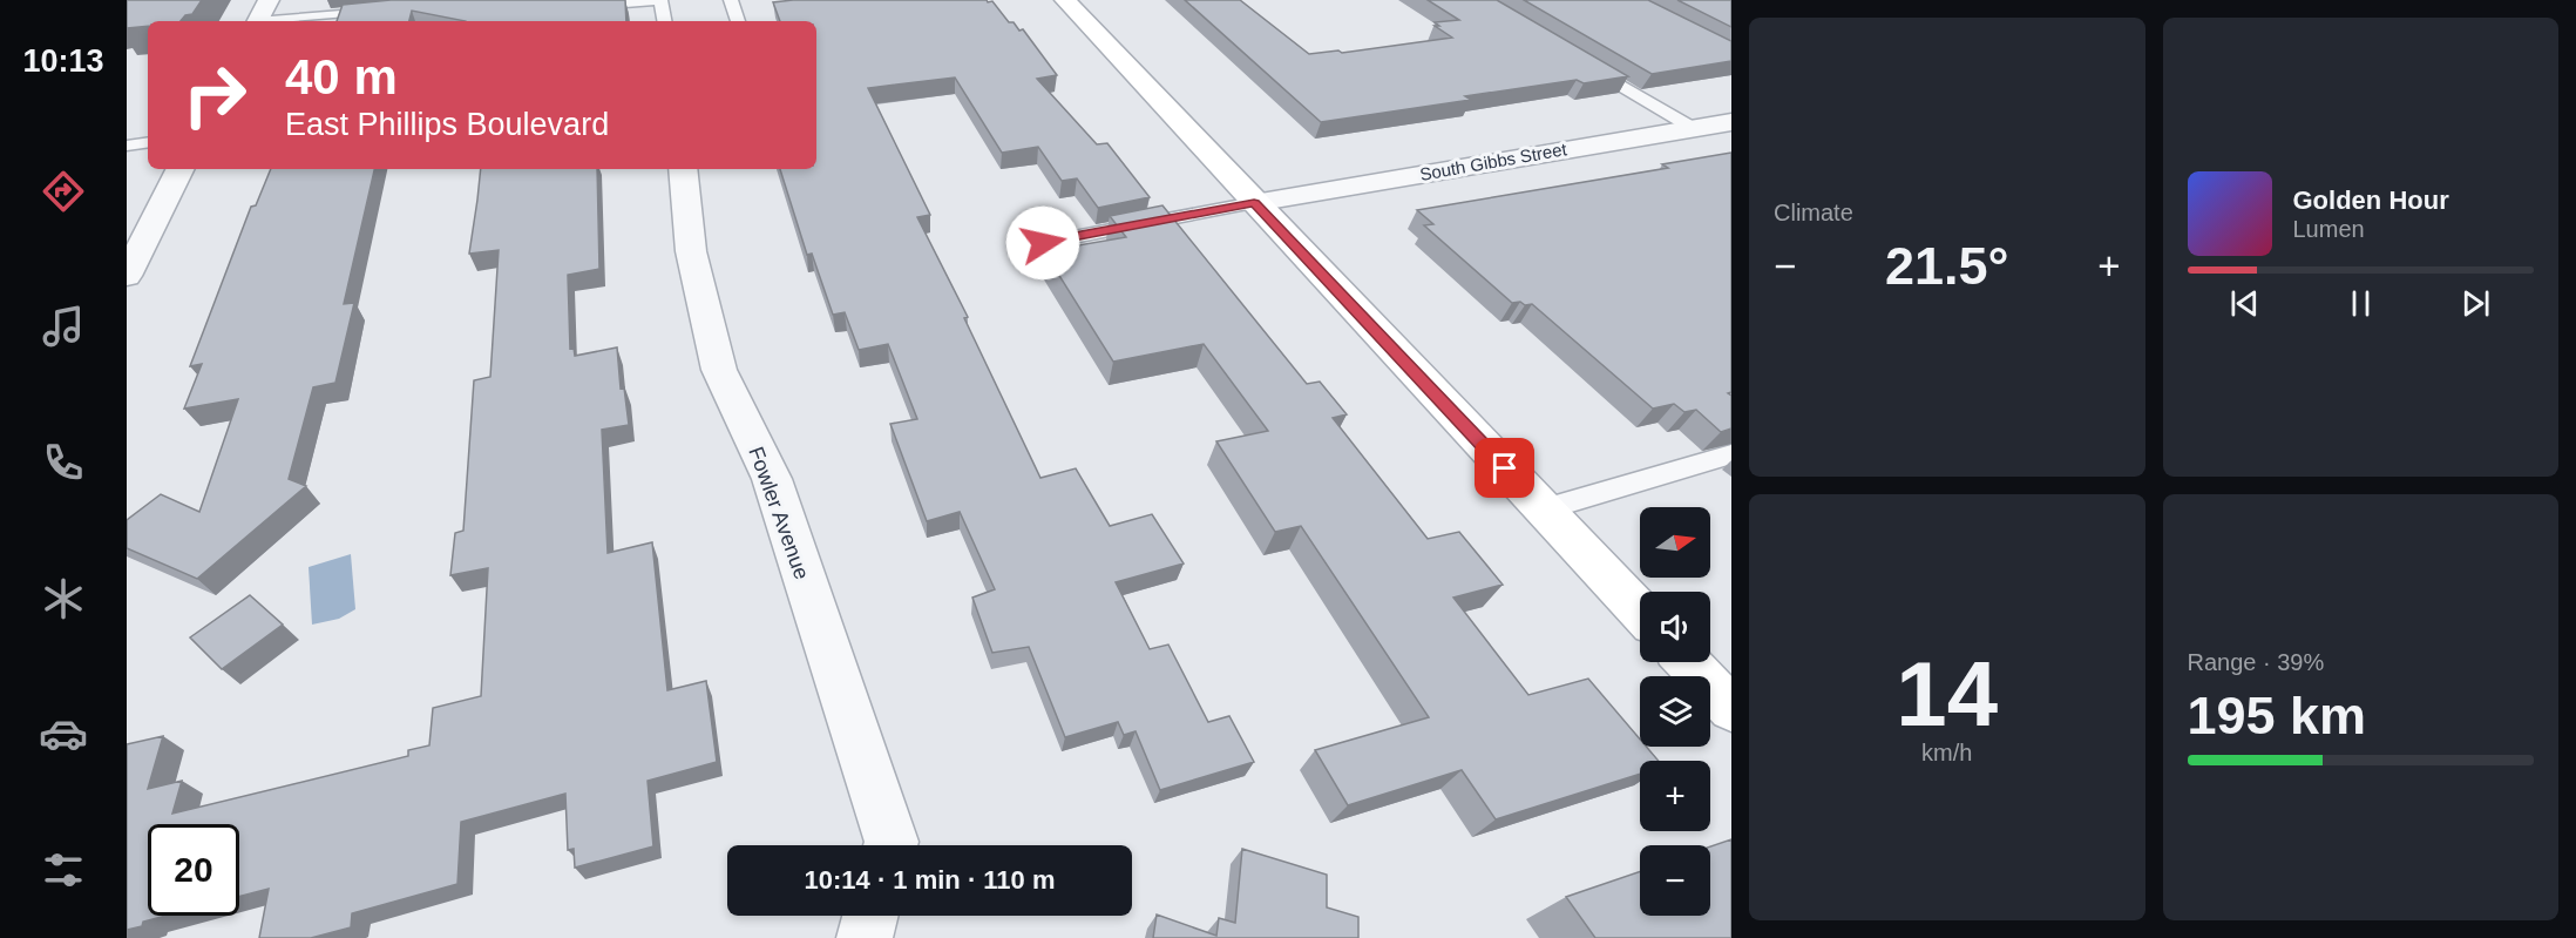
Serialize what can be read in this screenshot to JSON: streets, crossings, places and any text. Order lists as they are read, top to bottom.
{
  "streets": {
    "street": ["South Gibbs Street", "Fowler Avenue"]
  },
  "north": "right",
  "page": {
    "tabs": "10:13",
    "tile": [
      "Climate",
      ["14", "km/h"],
      ["Range · 39%", "195 km"]
    ],
    "turn": ["40 m", "East Phillips Boulevard"],
    "song": ["Golden Hour", "Lumen"],
    "heat": ["−", "21.5°", "+"],
    "map_buttons": ["+", "−"],
    "limit": "20",
    "trip": "10:14 · 1 min · 110 m"
  }
}
